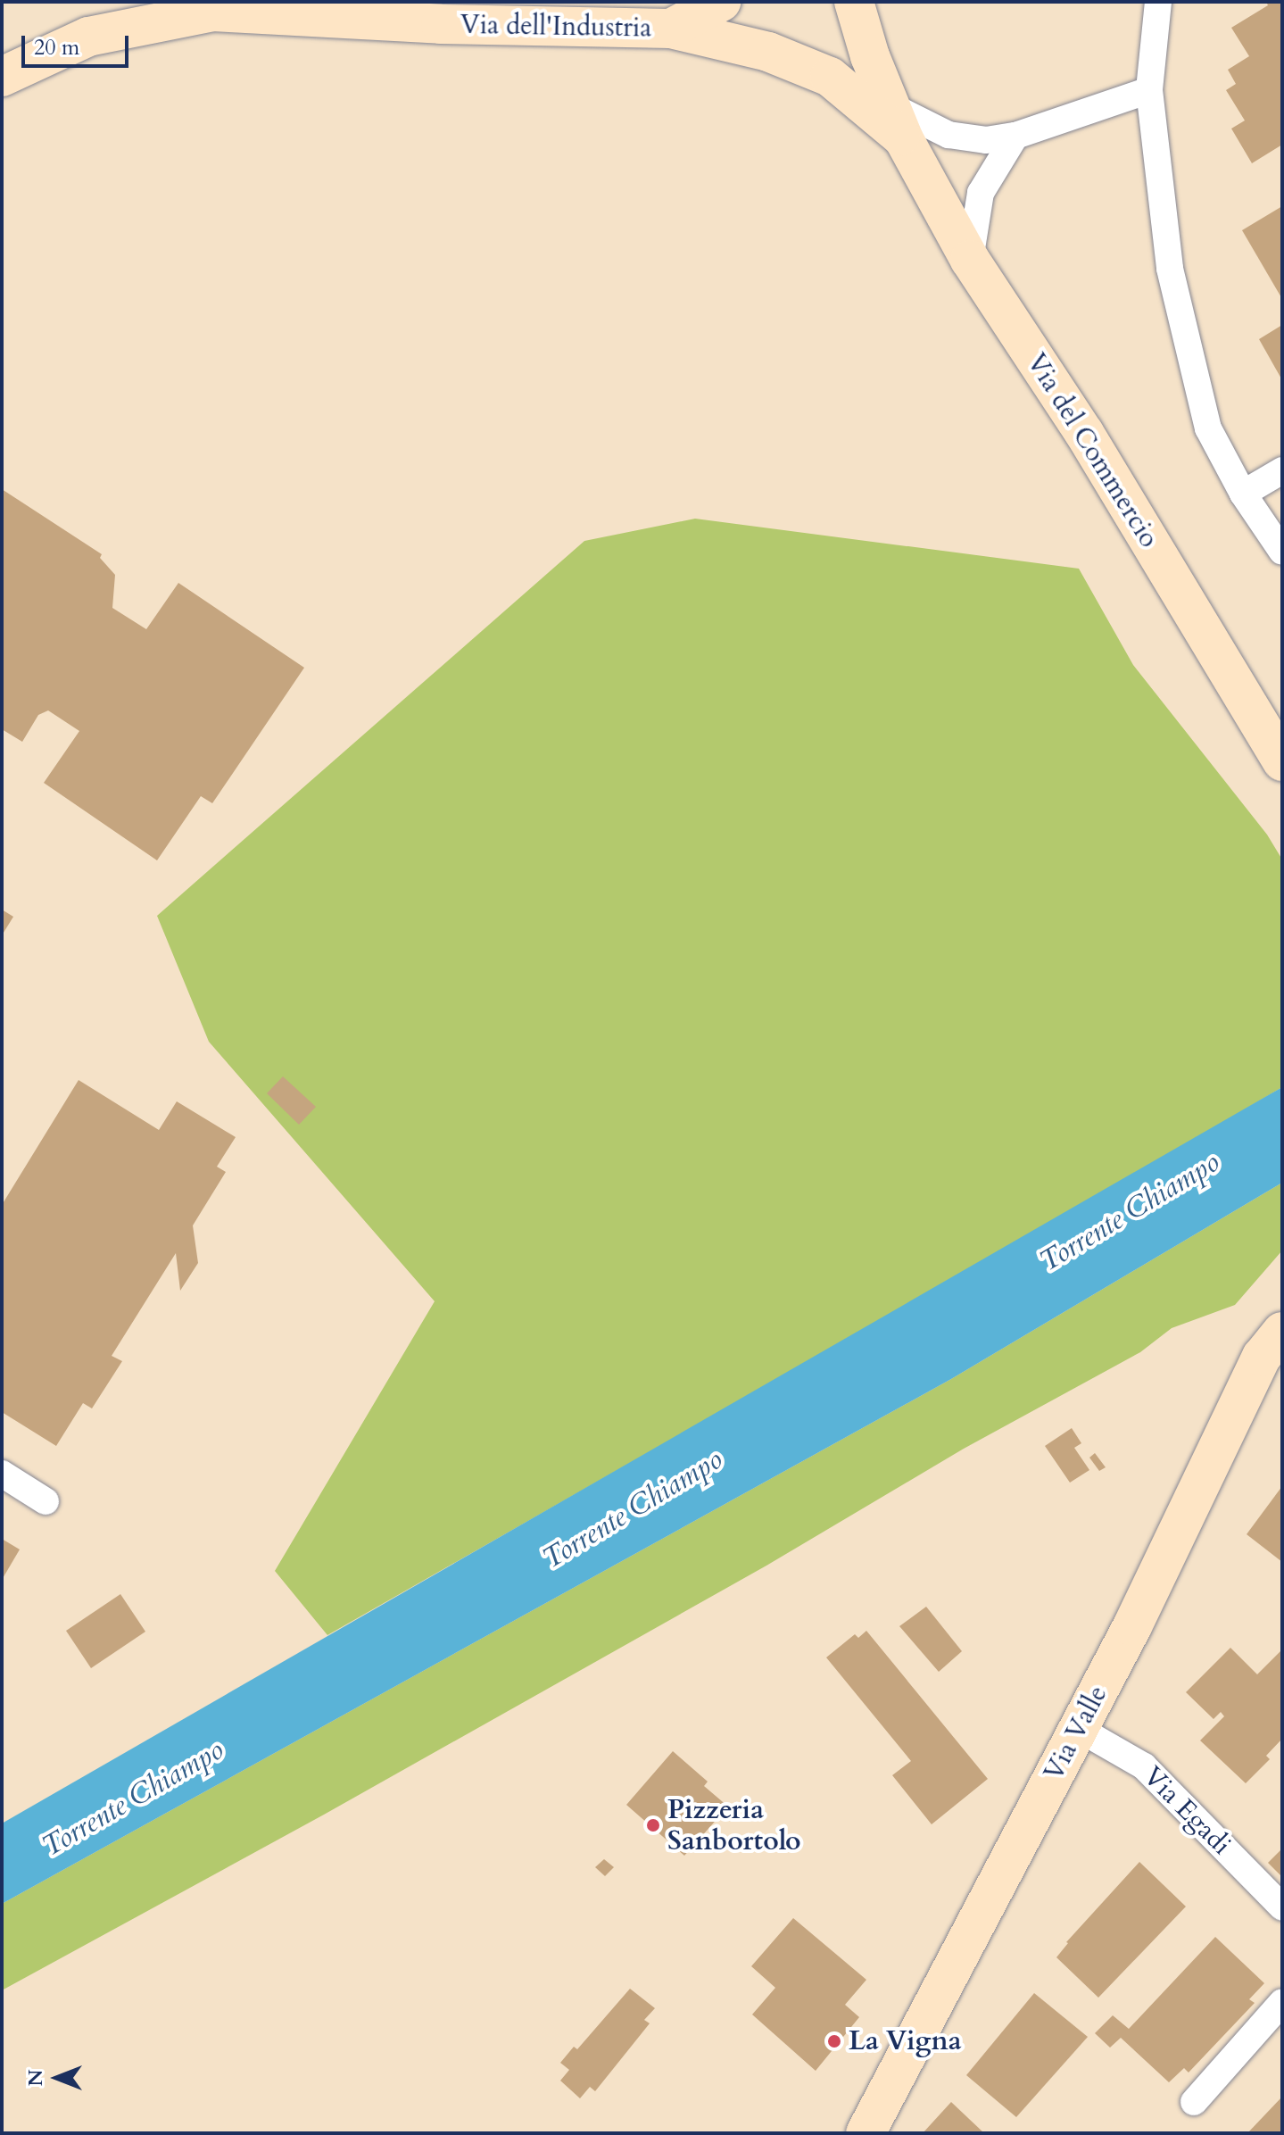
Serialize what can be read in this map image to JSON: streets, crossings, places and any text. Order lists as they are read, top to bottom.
{
  "streets": {
    "main road": ["Via dell'Industria", "Via del Commercio", "Via Valle"],
    "street": ["Via Egadi"]
  },
  "crossings": [
    ["Via Valle", "Via Egadi"]
  ],
  "water": ["Torrente Chiampo"],
  "places": ["Pizzeria Sanbortolo", "La Vigna"],
  "scale_bar": "20 m",
  "north": "left"
}
